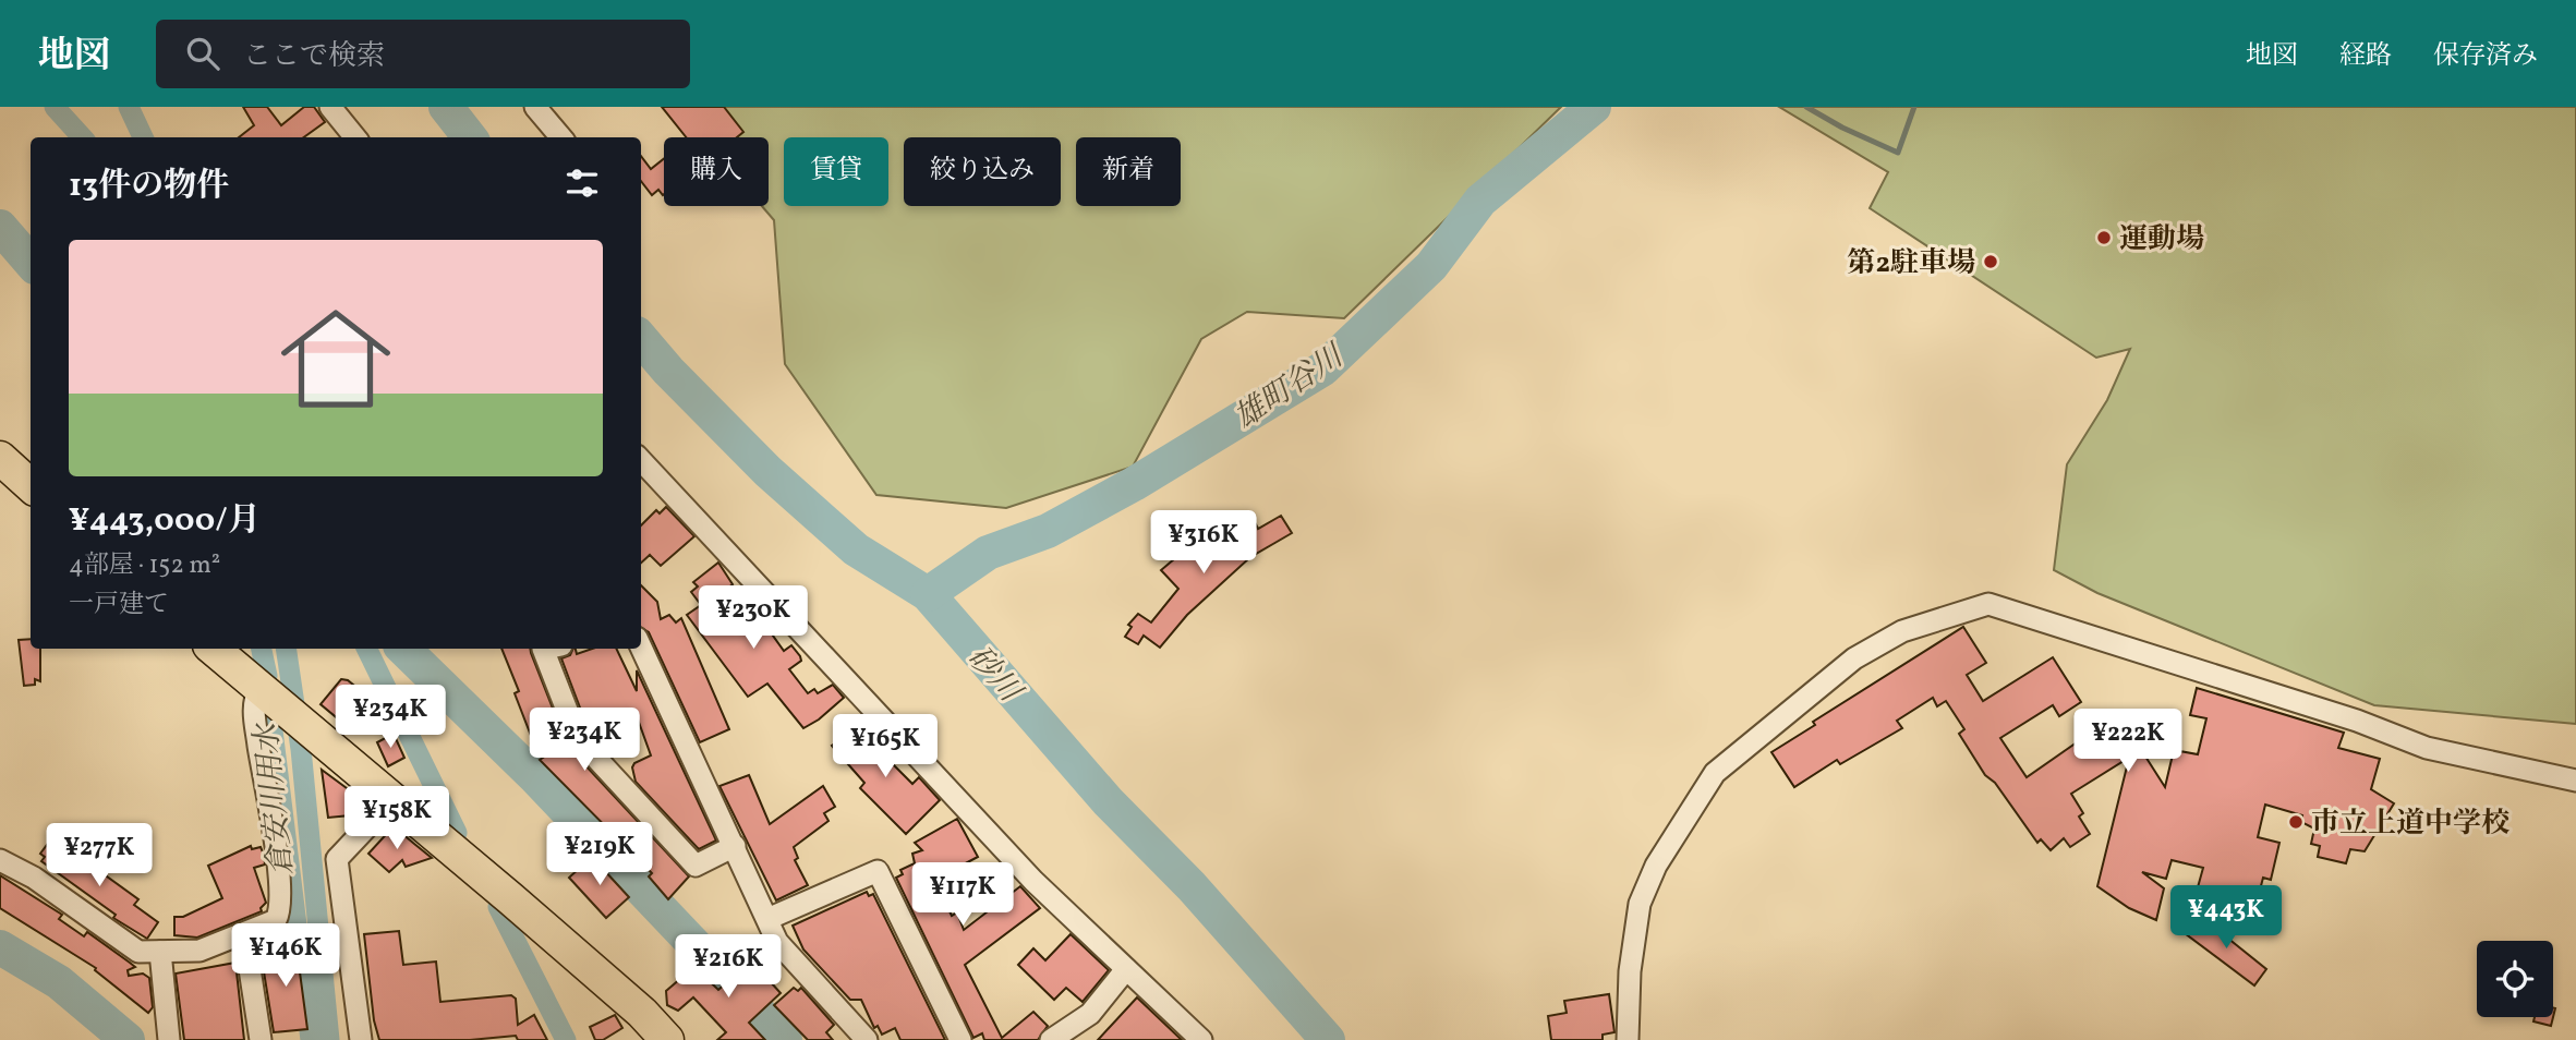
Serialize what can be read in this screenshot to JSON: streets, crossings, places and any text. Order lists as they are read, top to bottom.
{
  "water": ["雄町谷川", "砂川", "倉安川用水"],
  "places": ["運動場", "第2駐車場", "市立上道中学校"],
  "page": {
    "header": "地図",
    "search": "ここで検索",
    "nav": ["地図", "経路", "保存済み"],
    "chip": [
      "購入",
      "賃貸",
      "絞り込み",
      "新着"
    ],
    "heading": "13件の物件",
    "list": [
      {
        "name": "¥443,000/月",
        "note": "4部屋 · 152 m² · 一戸建て"
      }
    ],
    "price": [
      "¥316K",
      "¥230K",
      "¥234K",
      "¥234K",
      "¥222K",
      "¥165K",
      "¥158K",
      "¥219K",
      "¥277K",
      "¥117K",
      "¥443K",
      "¥146K",
      "¥216K"
    ]
  }
}
